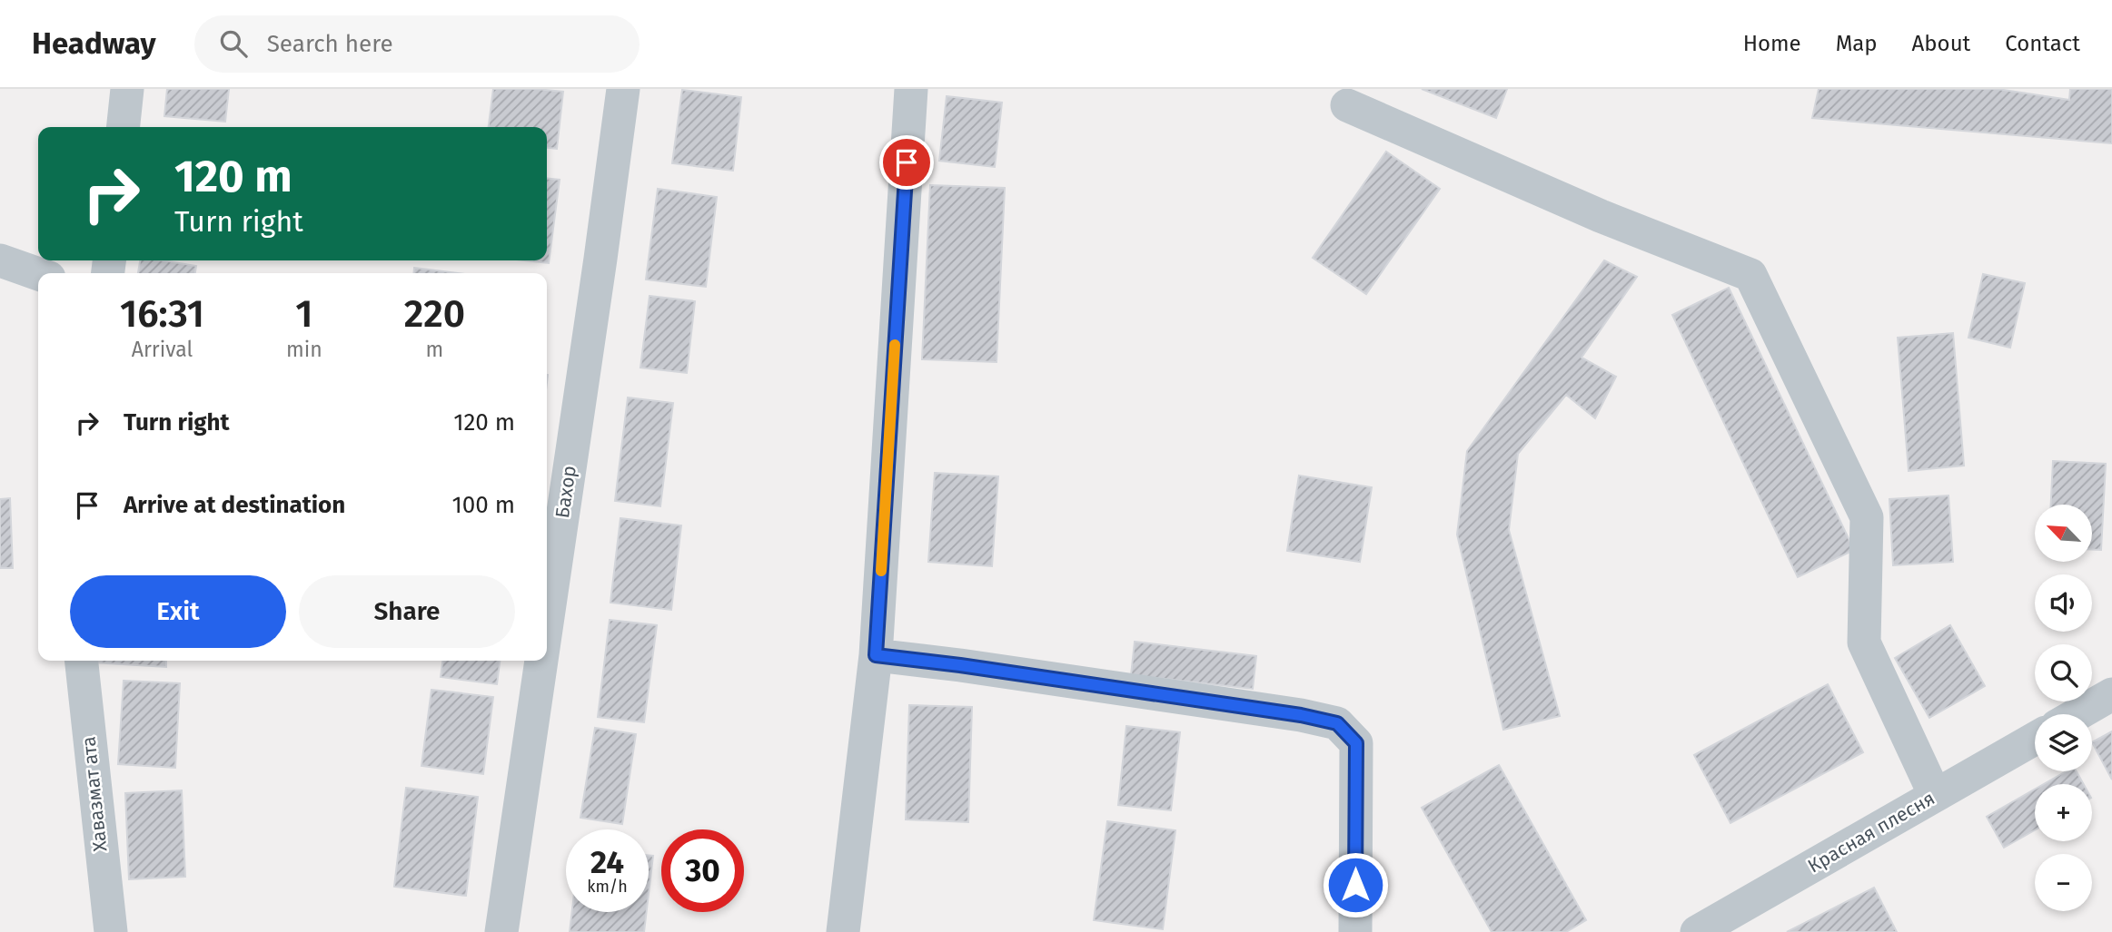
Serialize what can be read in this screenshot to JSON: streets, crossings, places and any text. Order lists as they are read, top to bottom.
{
  "streets": {
    "street": ["Бахор", "Хавазмат ата", "Красная плесня"]
  },
  "north": "top left",
  "page": {
    "header": "Headway",
    "search": "Search here",
    "nav": [
      "Home",
      "Map",
      "About",
      "Contact"
    ],
    "turn": ["120 m", "Turn right"],
    "eta": [
      "16:31",
      "Arrival",
      "1",
      "min",
      "220",
      "m"
    ],
    "list": [
      {
        "name": "Turn right",
        "value": "120 m"
      },
      {
        "name": "Arrive at destination",
        "value": "100 m"
      }
    ],
    "map_buttons": ["+", "−"],
    "buttons": ["Exit", "Share"],
    "speed": "24 km/h",
    "limit": "30"
  }
}
